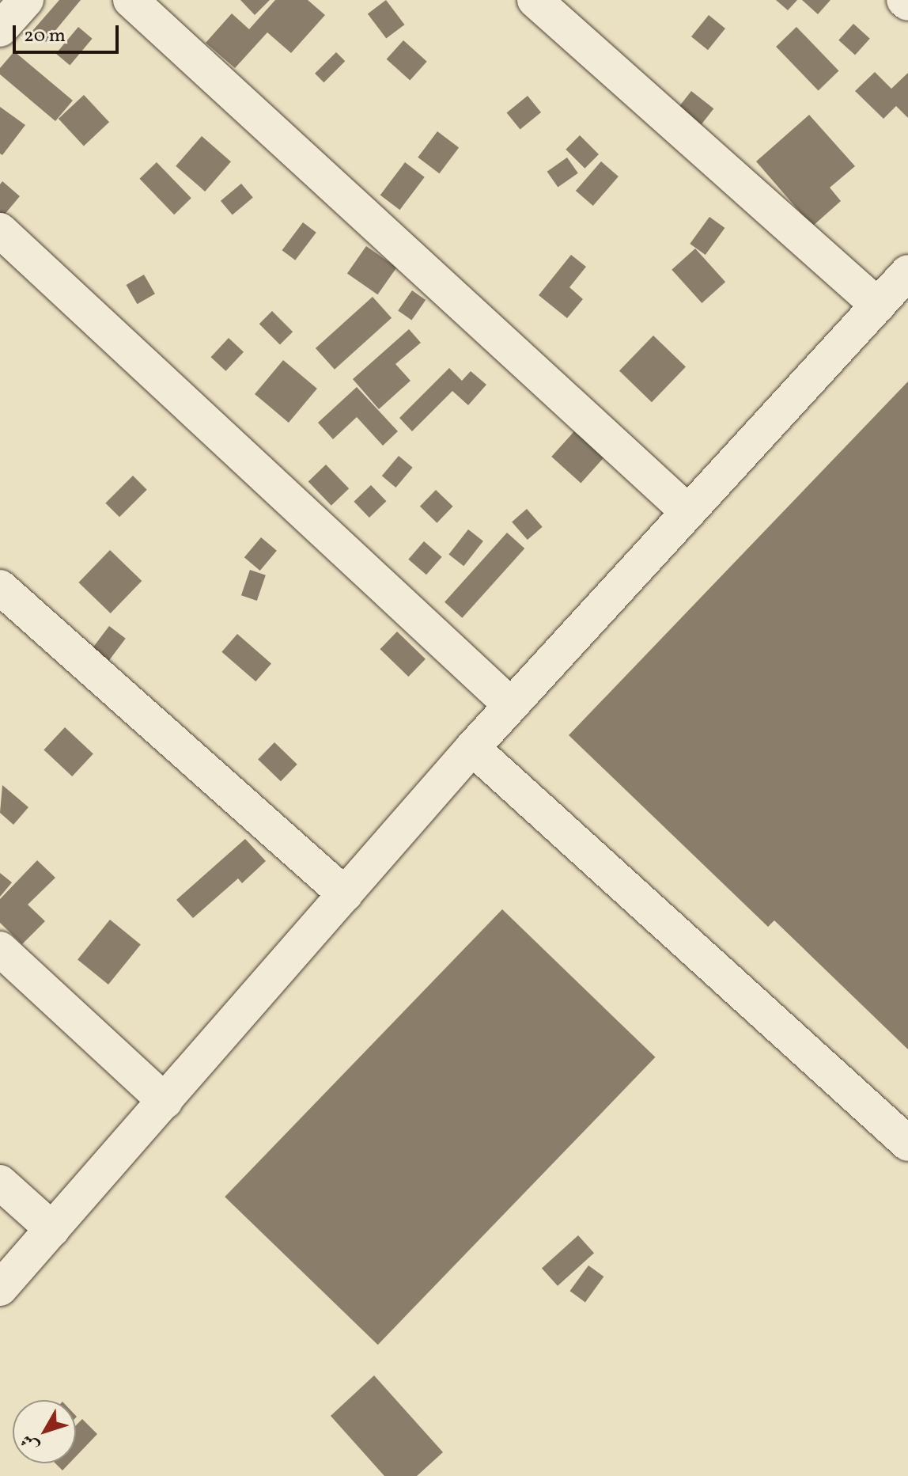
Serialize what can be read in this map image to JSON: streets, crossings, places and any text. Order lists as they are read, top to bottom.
{
  "scale_bar": "20 m",
  "north": "bottom left"
}
